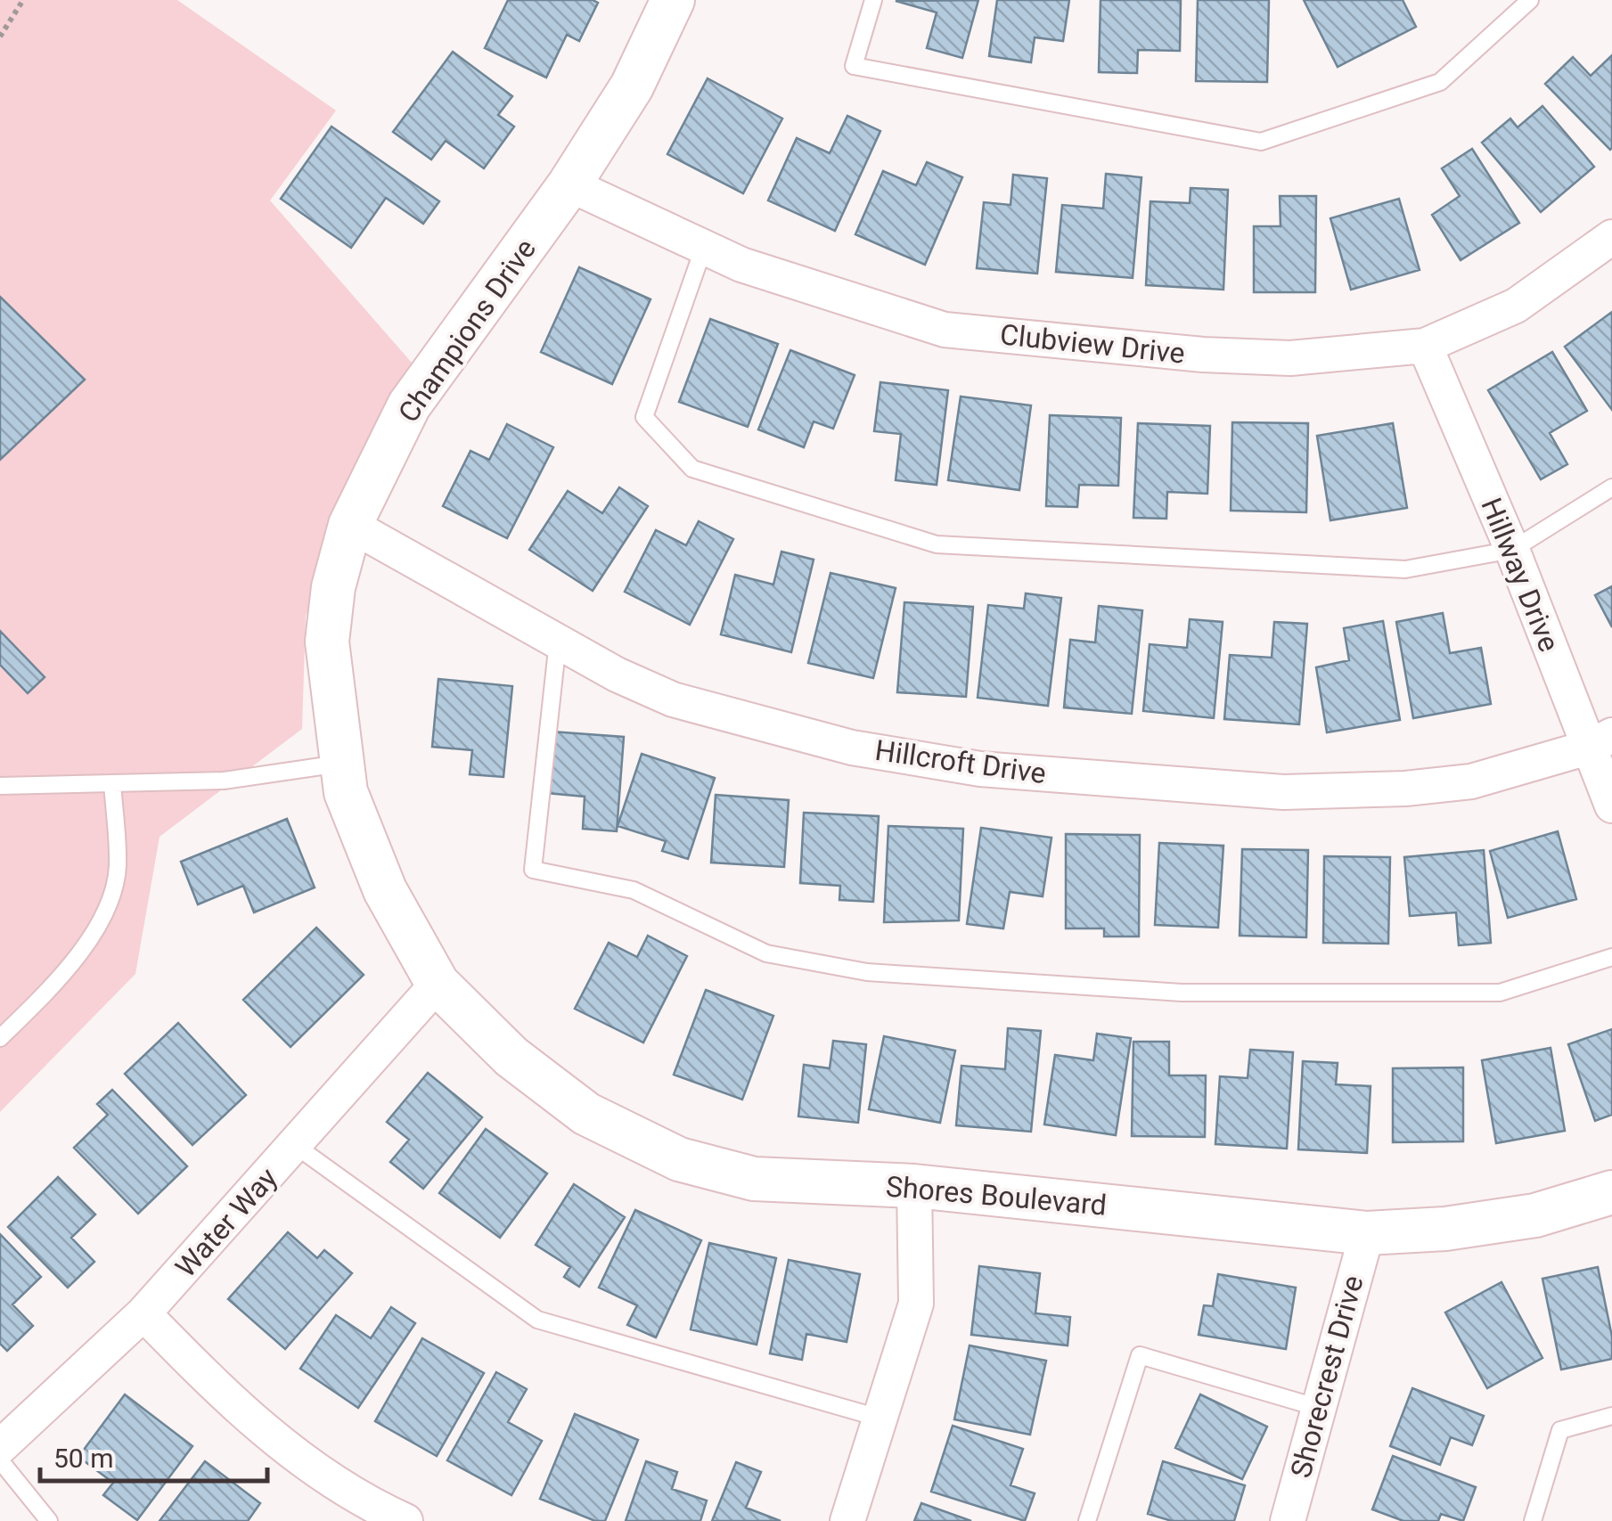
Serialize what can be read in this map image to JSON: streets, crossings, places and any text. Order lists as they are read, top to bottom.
{
  "streets": {
    "street": [
      "Champions Drive",
      "Clubview Drive",
      "Hillway Drive",
      "Hillcroft Drive",
      "Shores Boulevard",
      "Water Way",
      "Shorecrest Drive"
    ]
  },
  "crossings": [
    ["Champions Drive", "Clubview Drive"],
    ["Champions Drive", "Hillcroft Drive"],
    ["Champions Drive", "Shores Boulevard"],
    ["Champions Drive", "Water Way"],
    ["Clubview Drive", "Hillway Drive"],
    ["Hillway Drive", "Hillcroft Drive"],
    ["Shores Boulevard", "Water Way"],
    ["Shores Boulevard", "Shorecrest Drive"]
  ],
  "scale_bar": "50 m"
}
